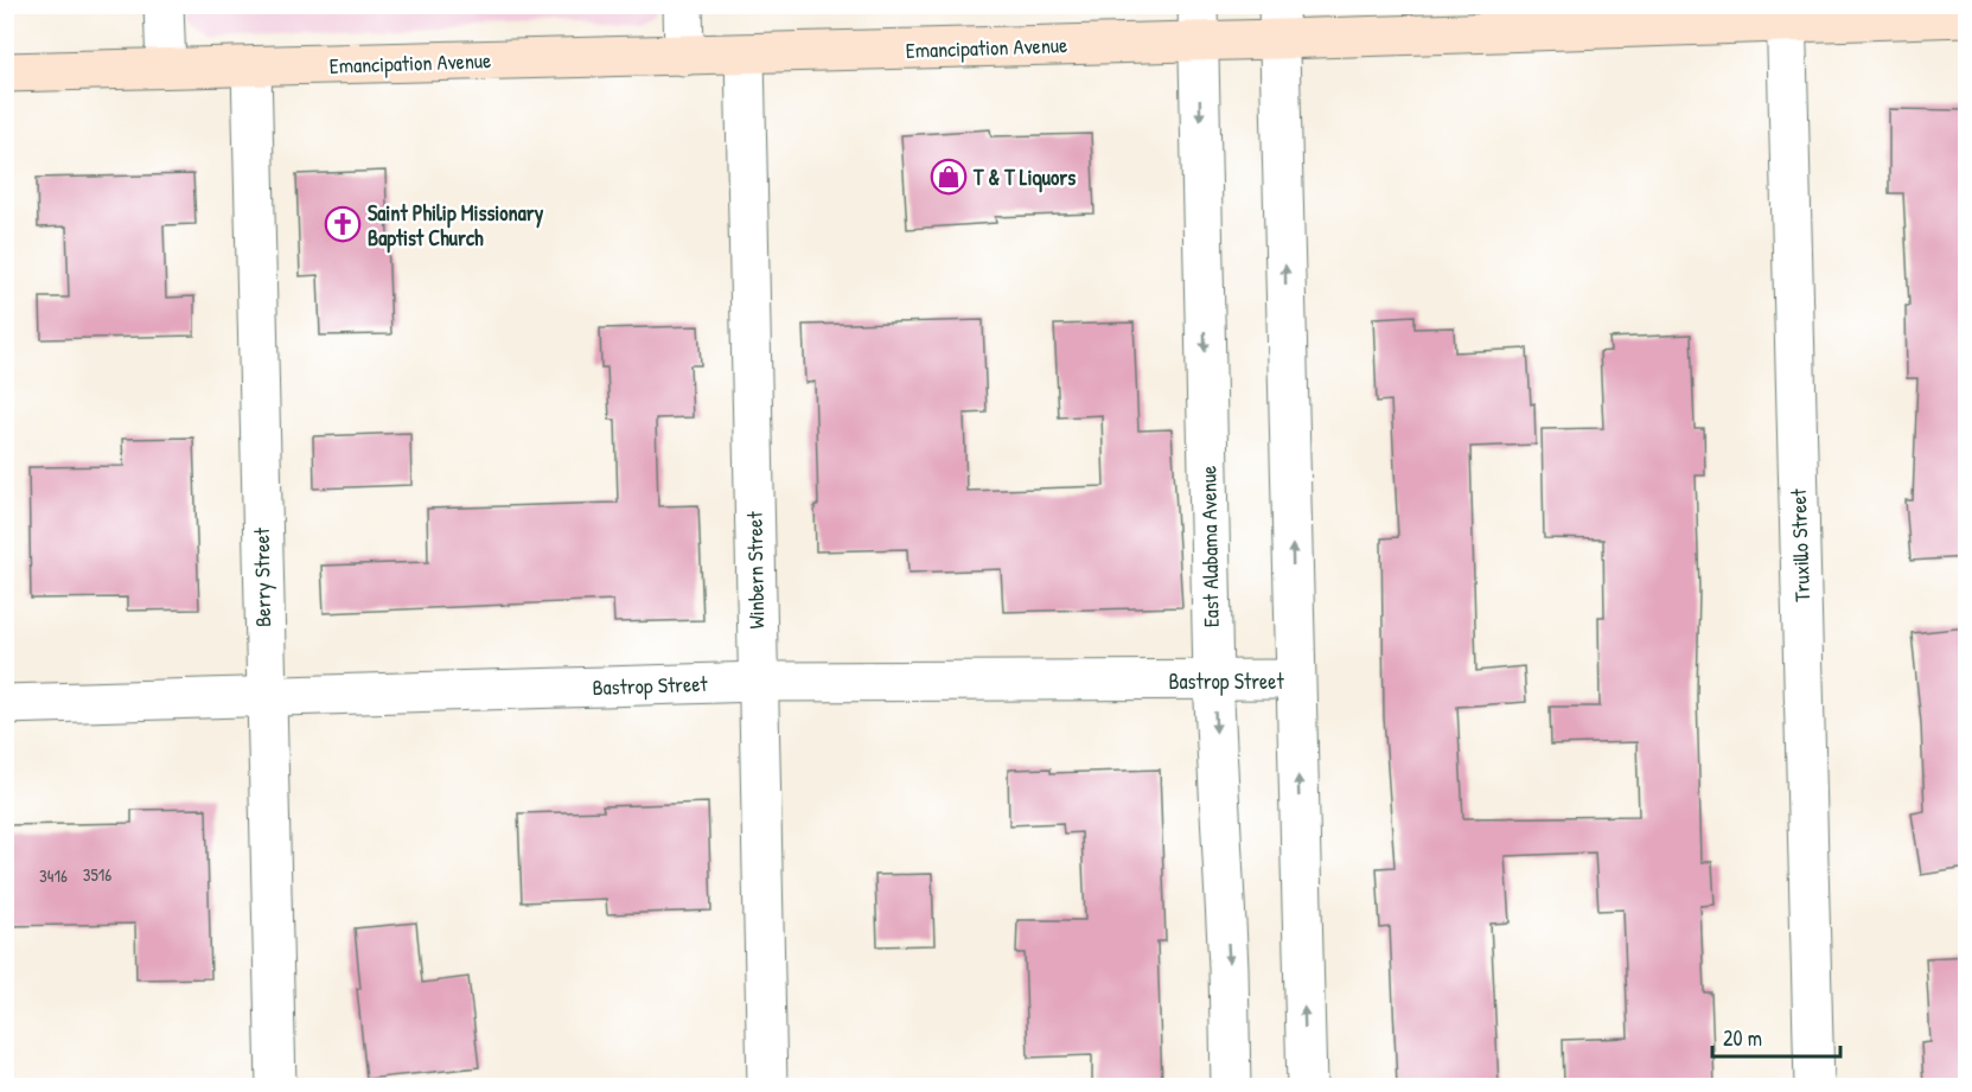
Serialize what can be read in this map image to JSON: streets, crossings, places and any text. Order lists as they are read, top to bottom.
{
  "streets": {
    "main road": ["Emancipation Avenue"],
    "street": [
      "Truxillo Street",
      "East Alabama Avenue",
      "Winbern Street",
      "Berry Street",
      "Bastrop Street"
    ]
  },
  "crossings": [
    ["Emancipation Avenue", "Truxillo Street"],
    ["Emancipation Avenue", "East Alabama Avenue"],
    ["Emancipation Avenue", "Winbern Street"],
    ["Emancipation Avenue", "Berry Street"],
    ["East Alabama Avenue", "Bastrop Street"],
    ["Winbern Street", "Bastrop Street"],
    ["Berry Street", "Bastrop Street"]
  ],
  "places": {
    "shop": ["T & T Liquors"],
    "church": ["Saint Philip Missionary Baptist Church"]
  },
  "house_numbers": ["3516", "3416"],
  "scale_bar": "20 m"
}
